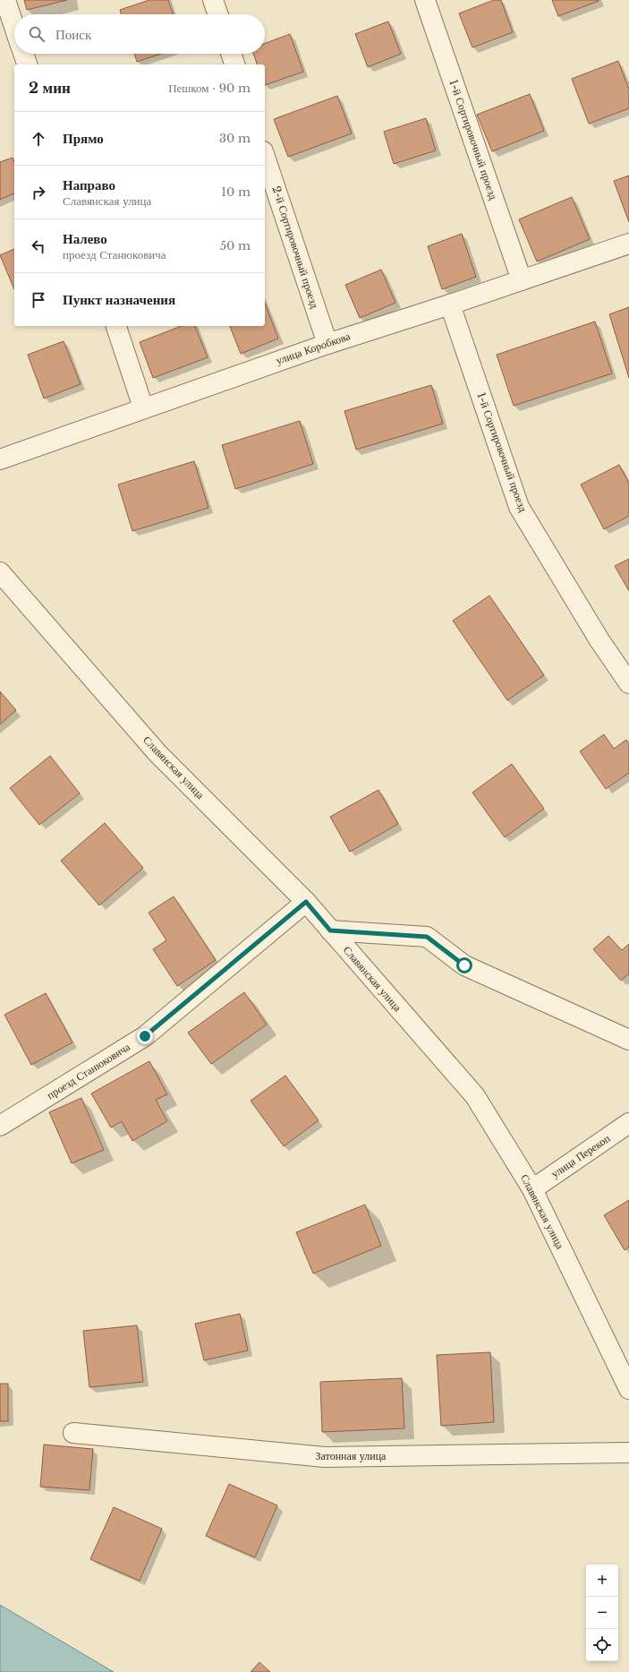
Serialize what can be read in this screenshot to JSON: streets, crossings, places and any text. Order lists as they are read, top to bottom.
{
  "streets": {
    "street": [
      "1-й Сортировочный проезд",
      "2-й Сортировочный проезд",
      "улица Коробкова",
      "Славянская улица",
      "проезд Станюковича",
      "улица Перекоп",
      "Затонная улица"
    ]
  },
  "crossings": [
    ["1-й Сортировочный проезд", "улица Коробкова"],
    ["2-й Сортировочный проезд", "улица Коробкова"],
    ["Славянская улица", "проезд Станюковича"],
    ["Славянская улица", "улица Перекоп"]
  ],
  "page": {
    "search": "Поиск",
    "heading": ["2 мин", "Пешком · 90 m"],
    "list": [
      ["Прямо", "30 m"],
      ["Направо", "Славянская улица", "10 m"],
      ["Налево", "проезд Станюковича", "50 m"],
      "Пункт назначения"
    ],
    "map_buttons": ["+", "−"]
  }
}
